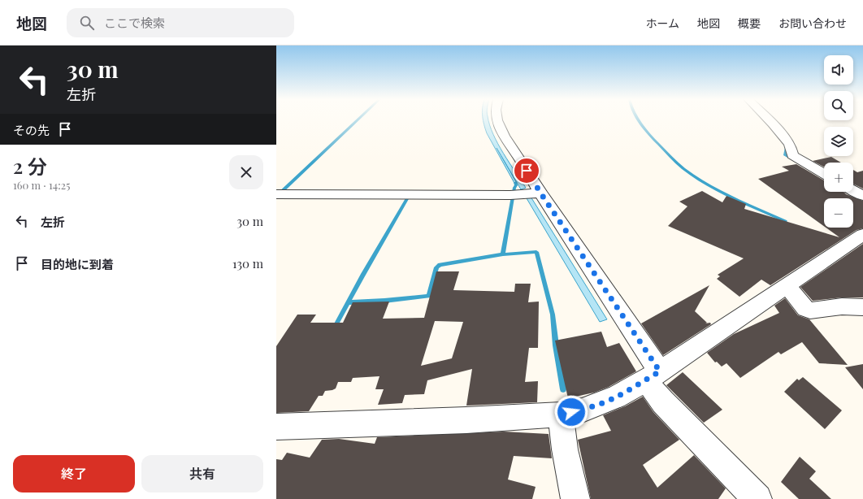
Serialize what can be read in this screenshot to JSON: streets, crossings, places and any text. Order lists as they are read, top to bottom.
{
  "page": {
    "header": "地図",
    "search": "ここで検索",
    "nav": [
      "ホーム",
      "地図",
      "概要",
      "お問い合わせ"
    ],
    "turn": ["30 m", "左折"],
    "map_buttons": ["+", "−"],
    "then": "その先",
    "heading": ["2 分", "160 m · 14:25"],
    "list": [
      {
        "name": "左折",
        "value": "30 m"
      },
      {
        "name": "目的地に到着",
        "value": "130 m"
      }
    ],
    "buttons": ["終了", "共有"]
  }
}
